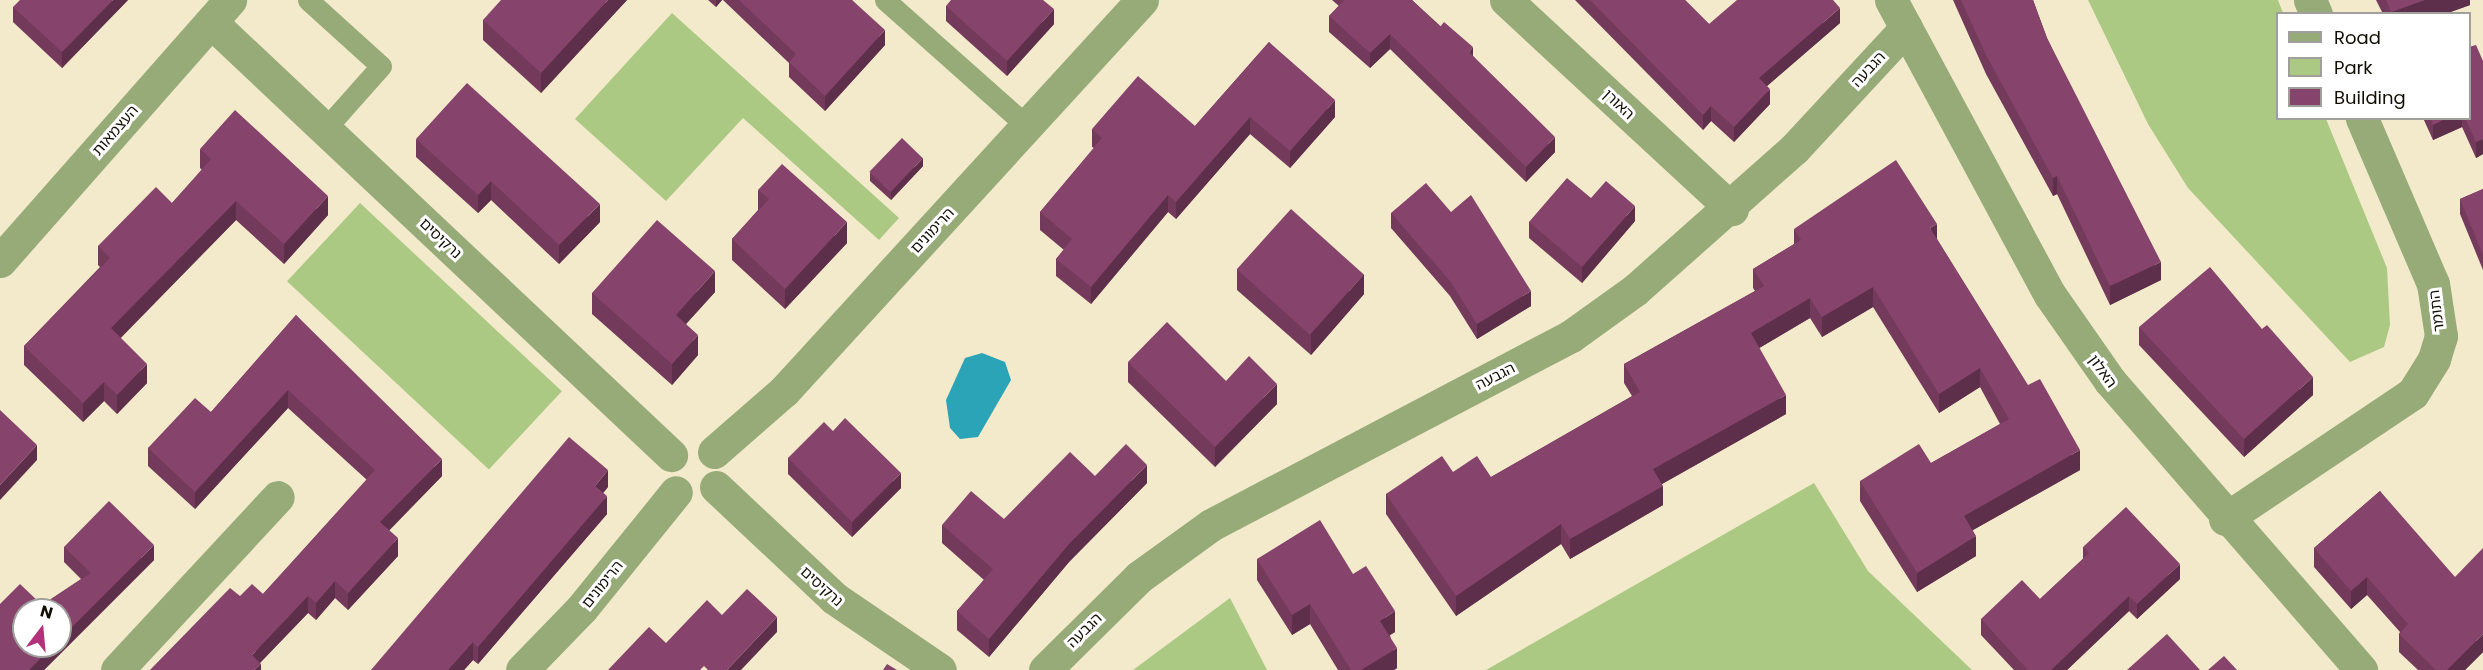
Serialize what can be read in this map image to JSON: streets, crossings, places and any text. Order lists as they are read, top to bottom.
{
  "streets": {
    "street": [
      "הגבעה",
      "האורן",
      "העצמאות",
      "הרימונים",
      "נרקיסים",
      "התומר",
      "האלון"
    ]
  },
  "crossings": [
    ["הגבעה", "האורן"],
    ["הגבעה", "האלון"],
    ["העצמאות", "נרקיסים"],
    ["הרימונים", "נרקיסים"],
    ["התומר", "האלון"]
  ],
  "legend": ["Road", "Park", "Building"],
  "north": "top"
}
